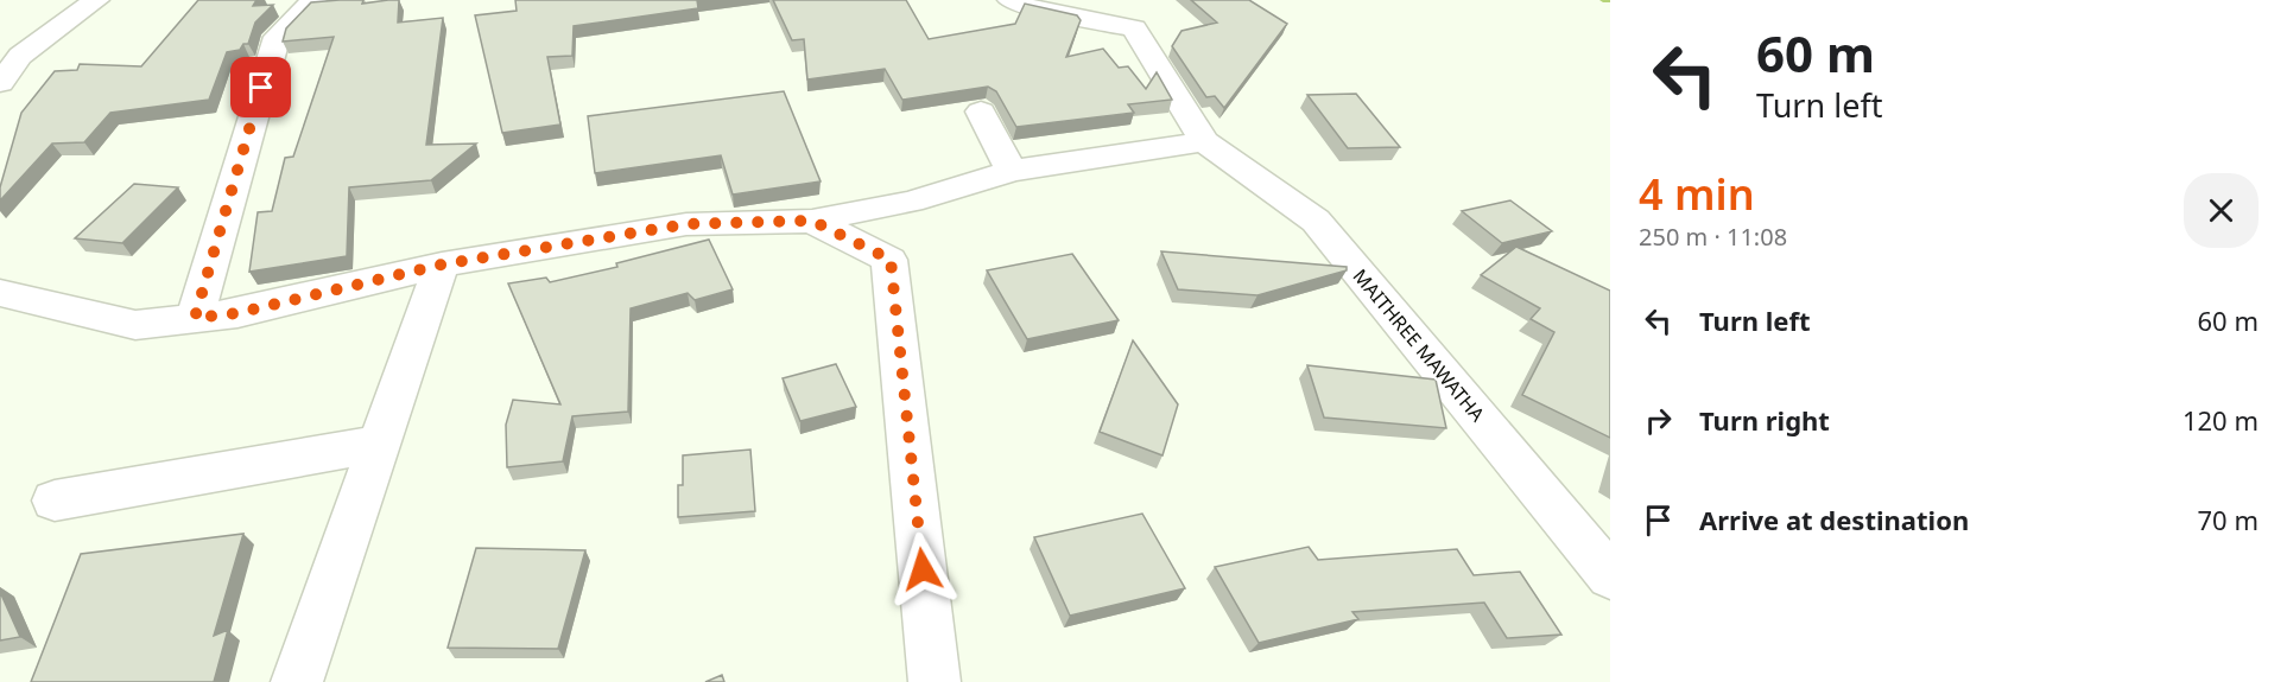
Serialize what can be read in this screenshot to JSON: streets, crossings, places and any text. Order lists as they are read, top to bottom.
{
  "streets": {
    "street": ["MAITHREE MAWATHA"]
  },
  "page": {
    "turn": ["60 m", "Turn left"],
    "heading": ["4 min", "250 m · 11:08"],
    "list": [
      {
        "name": "Turn left",
        "value": "60 m"
      },
      {
        "name": "Turn right",
        "value": "120 m"
      },
      {
        "name": "Arrive at destination",
        "value": "70 m"
      }
    ]
  }
}
